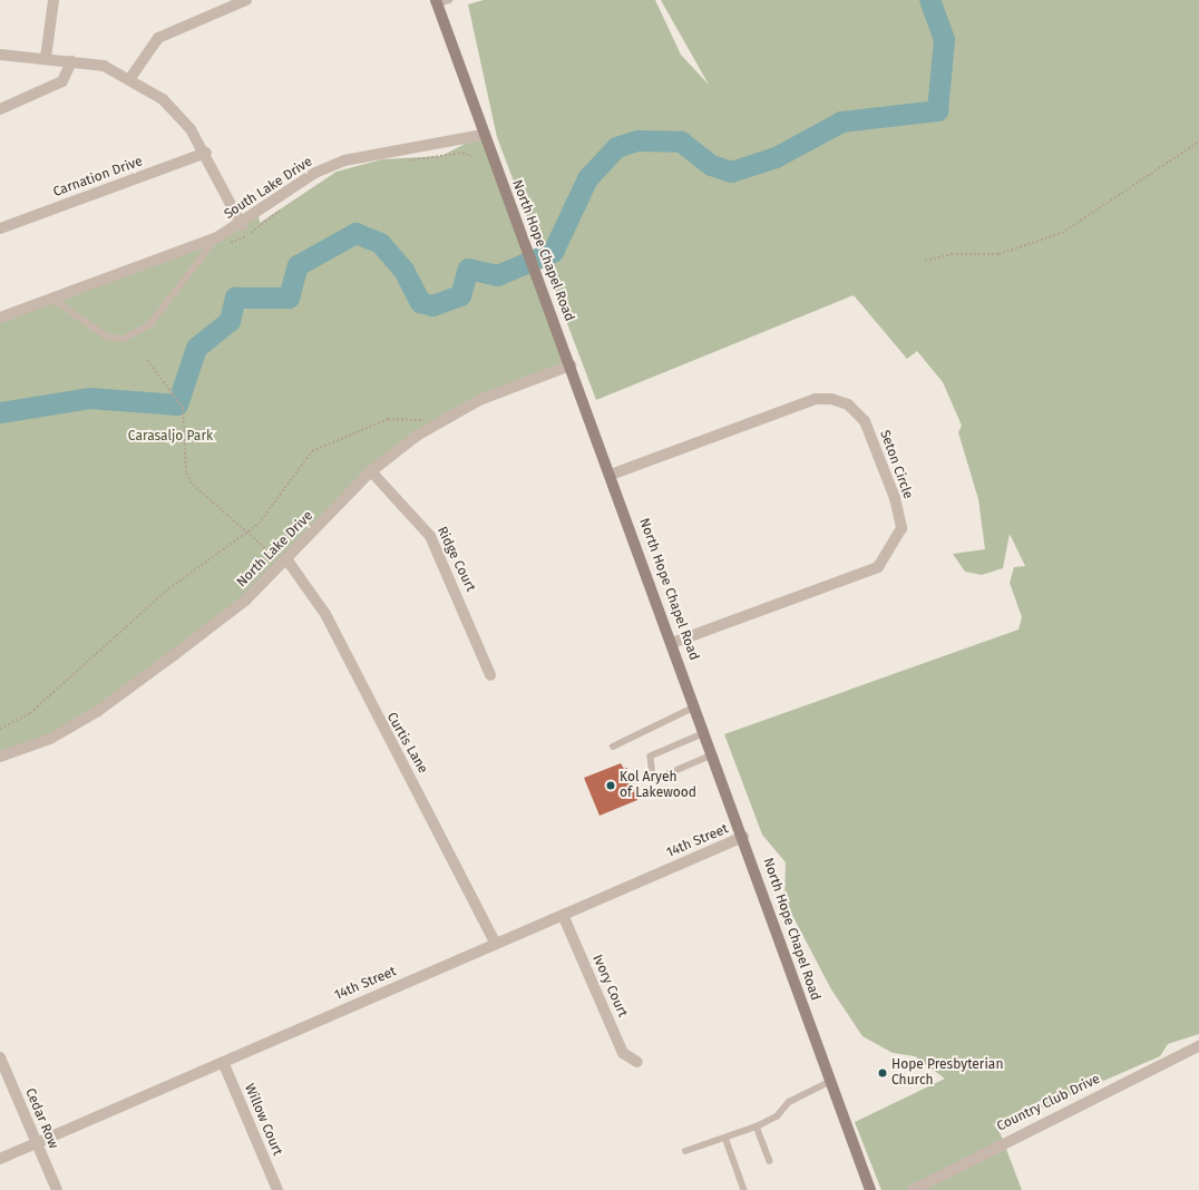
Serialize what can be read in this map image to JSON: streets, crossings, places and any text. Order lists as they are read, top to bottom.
{
  "streets": {
    "main road": ["North Hope Chapel Road"],
    "street": [
      "Carnation Drive",
      "South Lake Drive",
      "Seton Circle",
      "North Lake Drive",
      "Ridge Court",
      "Curtis Lane",
      "14th Street",
      "Ivory Court",
      "Country Club Drive",
      "Cedar Row",
      "Willow Court"
    ]
  },
  "crossings": [
    ["South Lake Drive", "North Hope Chapel Road"],
    ["North Hope Chapel Road", "Seton Circle"],
    ["North Hope Chapel Road", "North Lake Drive"],
    ["North Hope Chapel Road", "14th Street"],
    ["North Lake Drive", "Ridge Court"],
    ["North Lake Drive", "Curtis Lane"],
    ["Curtis Lane", "14th Street"],
    ["14th Street", "Ivory Court"],
    ["14th Street", "Cedar Row"],
    ["14th Street", "Willow Court"]
  ],
  "parks": ["Carasaljo Park"],
  "places": ["Kol Aryeh of Lakewood", "Hope Presbyterian Church"]
}
